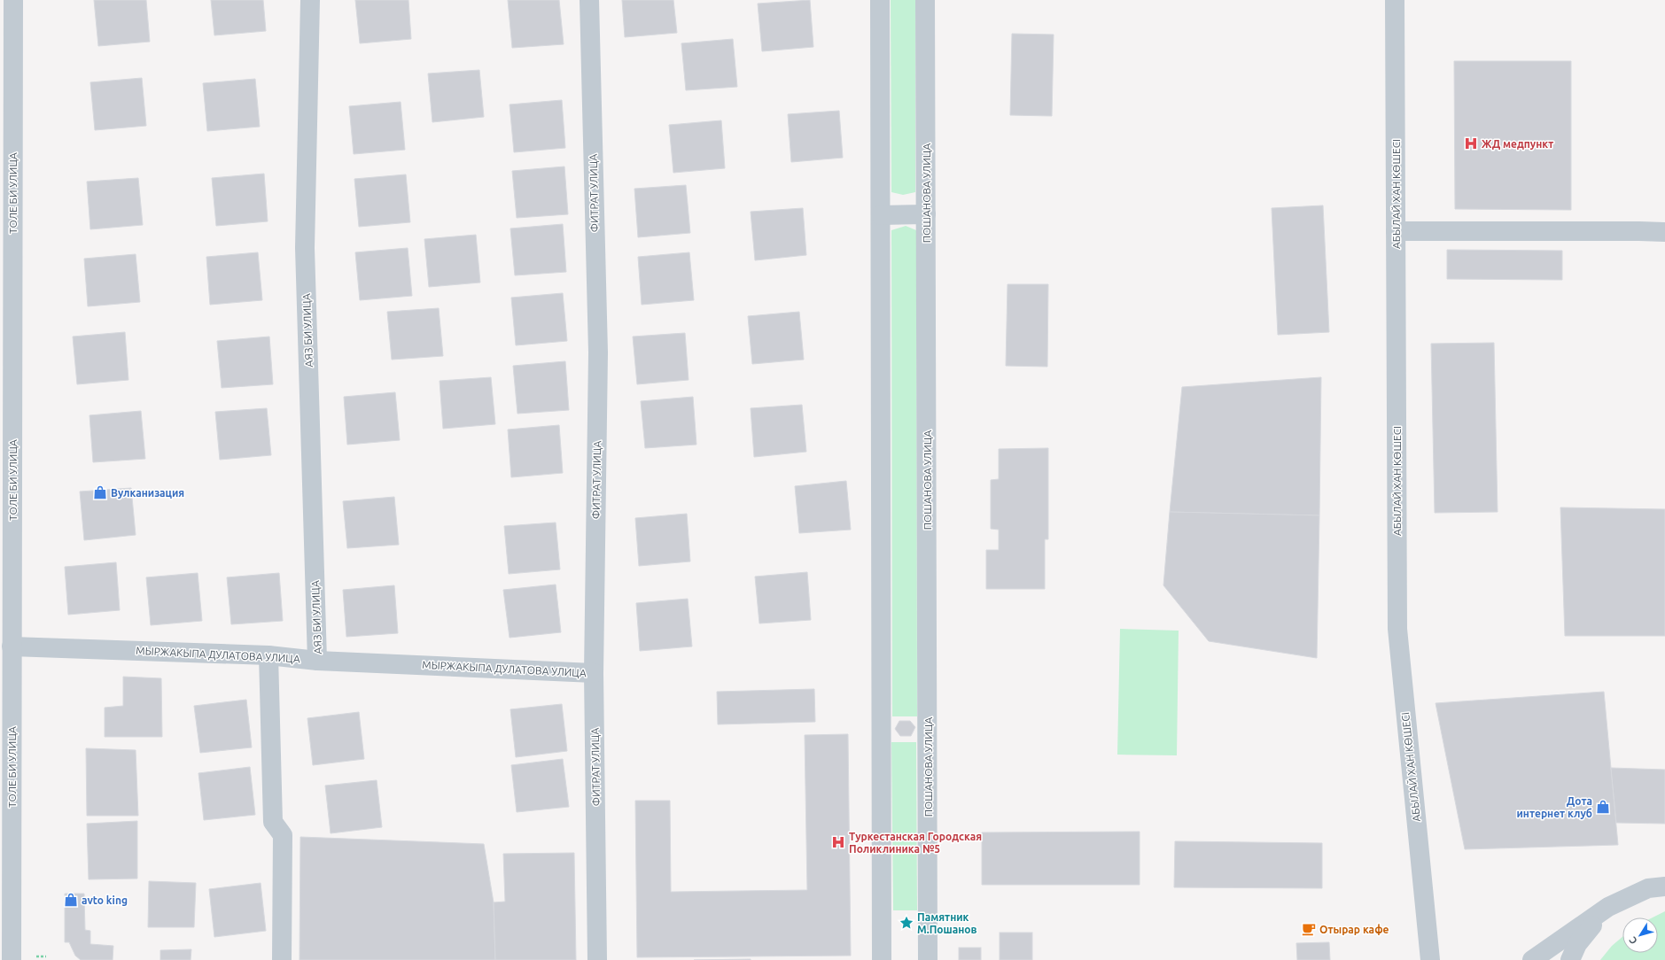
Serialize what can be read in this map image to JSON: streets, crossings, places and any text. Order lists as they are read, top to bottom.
{
  "streets": {
    "street": [
      "ТОЛЕ БИ УЛИЦА",
      "ФИТРАТ УЛИЦА",
      "ПОШАНОВА УЛИЦА",
      "АБЫЛАЙ ХАН КӨШЕСІ",
      "АЯЗ БИ УЛИЦА",
      "МЫРЖАКЫПА ДУЛАТОВА УЛИЦА"
    ]
  },
  "crossings": [
    ["ТОЛЕ БИ УЛИЦА", "МЫРЖАКЫПА ДУЛАТОВА УЛИЦА"],
    ["ФИТРАТ УЛИЦА", "МЫРЖАКЫПА ДУЛАТОВА УЛИЦА"],
    ["АЯЗ БИ УЛИЦА", "МЫРЖАКЫПА ДУЛАТОВА УЛИЦА"]
  ],
  "places": {
    "hospital": ["ЖД медпункт", "Туркестанская Городская Поликлиника №5"],
    "shop": ["Вулканизация", "Дота интернет клуб", "avto king"],
    "place": ["Памятник М.Пошанов"],
    "cafe": ["Отырар кафе"]
  },
  "north": "bottom left"
}
